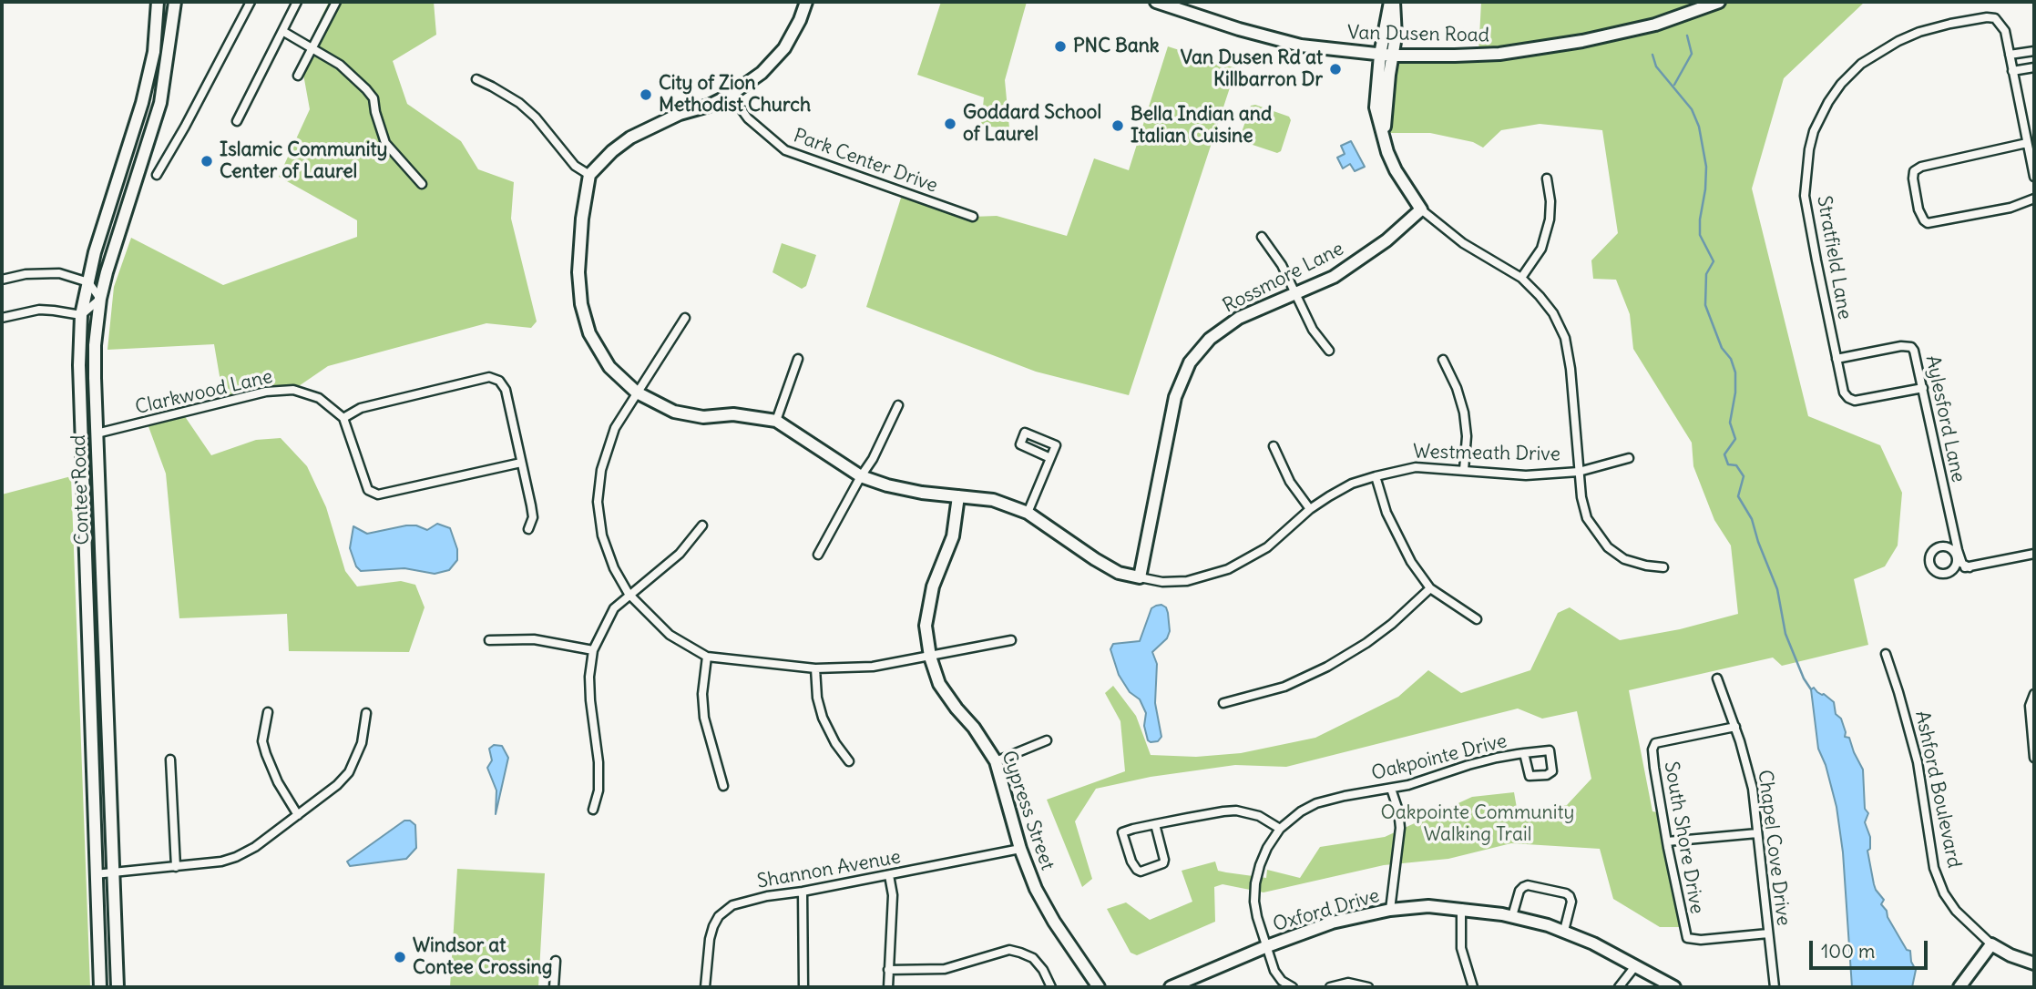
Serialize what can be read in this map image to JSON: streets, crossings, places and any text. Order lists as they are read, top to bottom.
{
  "streets": {
    "street": [
      "Van Dusen Road",
      "Park Center Drive",
      "Stratfield Lane",
      "Rossmore Lane",
      "Clarkwood Lane",
      "Aylesford Lane",
      "Westmeath Drive",
      "Contee Road",
      "Oakpointe Drive",
      "Ashford Boulevard",
      "Cypress Street",
      "South Shore Drive",
      "Chapel Cove Drive",
      "Shannon Avenue",
      "Oxford Drive"
    ]
  },
  "crossings": [
    ["Stratfield Lane", "Aylesford Lane"],
    ["Rossmore Lane", "Westmeath Drive"],
    ["Clarkwood Lane", "Contee Road"],
    ["Westmeath Drive", "Cypress Street"],
    ["Oakpointe Drive", "Oxford Drive"],
    ["Cypress Street", "Shannon Avenue"],
    ["South Shore Drive", "Chapel Cove Drive"]
  ],
  "parks": ["Oakpointe Community Walking Trail"],
  "places": [
    "PNC Bank",
    "Van Dusen Rd at Killbarron Dr",
    "City of Zion Methodist Church",
    "Goddard School of Laurel",
    "Bella Indian and Italian Cuisine",
    "Islamic Community Center of Laurel",
    "Windsor at Contee Crossing"
  ],
  "scale_bar": "100 m"
}
